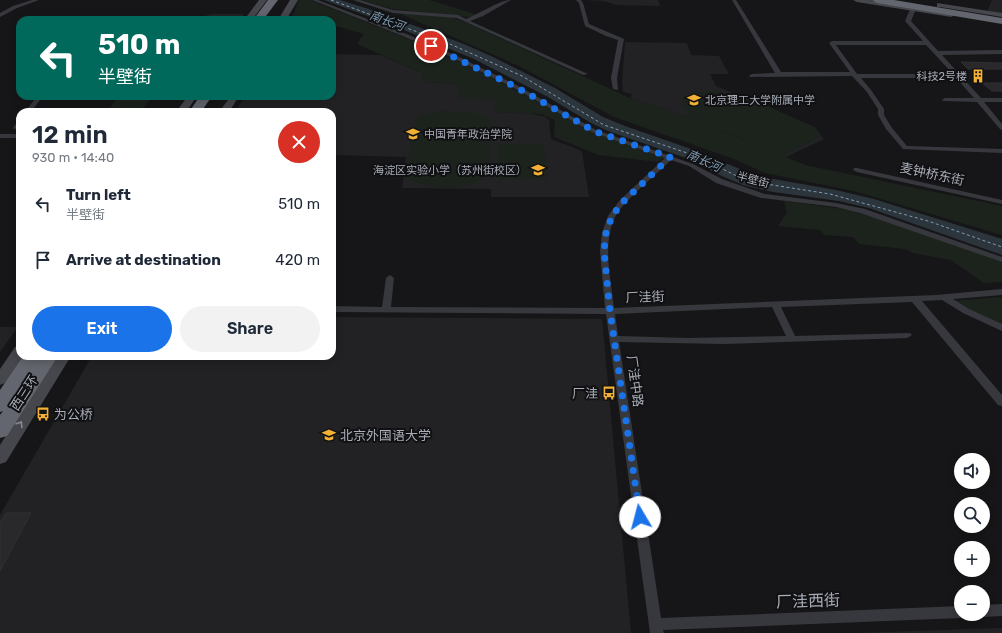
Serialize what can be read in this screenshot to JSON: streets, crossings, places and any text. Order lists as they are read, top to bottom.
{
  "streets": {
    "highway": ["西三环"],
    "street": [
      "麦钟桥东街",
      "半壁街",
      "厂洼街",
      "厂洼中路",
      "厂洼西街"
    ]
  },
  "crossings": [
    ["半壁街", "厂洼中路"],
    ["厂洼街", "厂洼中路"],
    ["厂洼中路", "厂洼西街"]
  ],
  "water": ["南长河"],
  "places": {
    "building": ["科技2号楼"],
    "school or university": [
      "北京理工大学附属中学",
      "中国青年政治学院",
      "海淀区实验小学（苏州街校区）",
      "北京外国语大学"
    ],
    "bus stop": ["厂洼", "为公桥"]
  },
  "page": {
    "turn": ["510 m", "半壁街"],
    "heading": ["12 min", "930 m · 14:40"],
    "list": [
      {
        "name": "Turn left",
        "note": "半壁街",
        "value": "510 m"
      },
      {
        "name": "Arrive at destination",
        "value": "420 m"
      }
    ],
    "buttons": ["Exit", "Share"],
    "map_buttons": ["+", "−"]
  }
}
